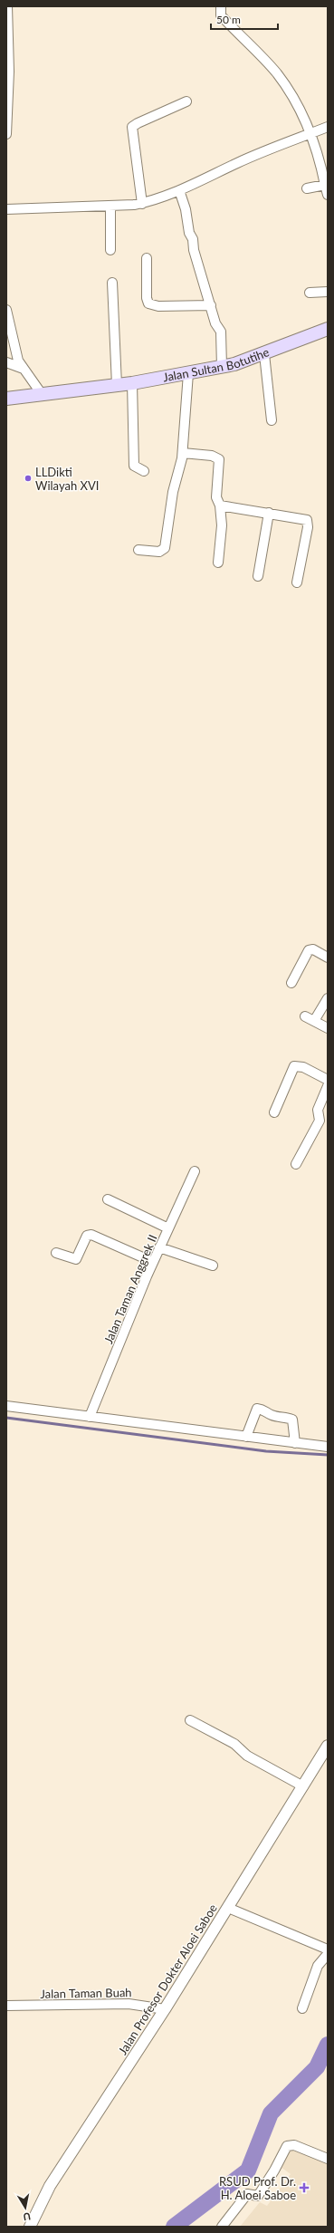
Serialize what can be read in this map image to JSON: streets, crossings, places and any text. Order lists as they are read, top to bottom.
{
  "streets": {
    "main road": ["Jalan Sultan Botutihe"],
    "street": ["Jalan Taman Anggrek II", "Jalan Profesor Dokter Aloei Saboe", "Jalan Taman Buah"]
  },
  "crossings": [
    ["Jalan Profesor Dokter Aloei Saboe", "Jalan Taman Buah"]
  ],
  "places": {
    "other": ["LLDikti Wilayah XVI"],
    "health": ["RSUD Prof. Dr. H. Aloei Saboe"]
  },
  "scale_bar": "50 m",
  "north": "bottom"
}
